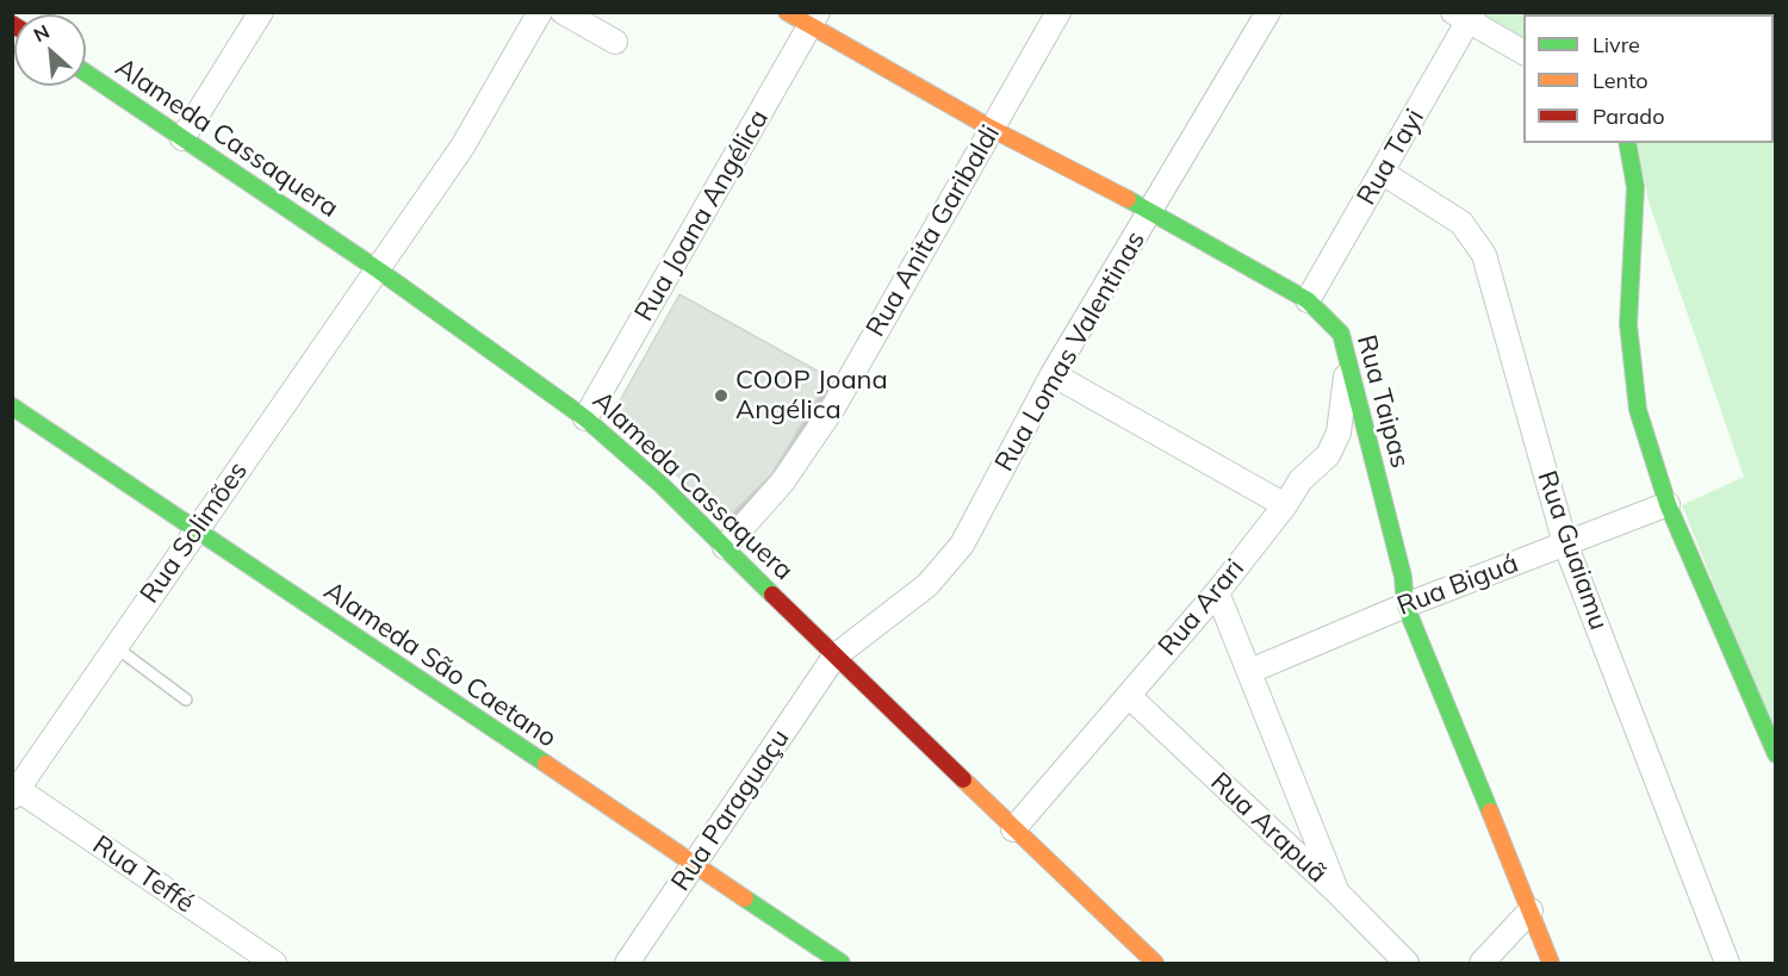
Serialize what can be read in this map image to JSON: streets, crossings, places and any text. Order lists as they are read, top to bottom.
{
  "streets": {
    "street": [
      "Alameda Cassaquera",
      "Rua Tayi",
      "Rua Joana Angélica",
      "Rua Anita Garibaldi",
      "Rua Lomas Valentinas",
      "Rua Taipas",
      "Rua Solimões",
      "Rua Guaiamu",
      "Rua Biguá",
      "Rua Arari",
      "Alameda São Caetano",
      "Rua Paraguaçu",
      "Rua Arapuã",
      "Rua Teffé"
    ]
  },
  "crossings": [
    ["Alameda Cassaquera", "Rua Joana Angélica"],
    ["Alameda Cassaquera", "Rua Anita Garibaldi"],
    ["Alameda Cassaquera", "Rua Lomas Valentinas"],
    ["Alameda Cassaquera", "Rua Solimões"],
    ["Alameda Cassaquera", "Rua Arari"],
    ["Alameda Cassaquera", "Rua Paraguaçu"],
    ["Rua Tayi", "Rua Taipas"],
    ["Rua Tayi", "Rua Guaiamu"],
    ["Rua Joana Angélica", "Rua Taipas"],
    ["Rua Anita Garibaldi", "Rua Taipas"],
    ["Rua Lomas Valentinas", "Rua Taipas"],
    ["Rua Lomas Valentinas", "Rua Paraguaçu"],
    ["Rua Taipas", "Rua Biguá"],
    ["Rua Taipas", "Rua Arari"],
    ["Rua Solimões", "Alameda São Caetano"],
    ["Rua Solimões", "Rua Teffé"],
    ["Rua Guaiamu", "Rua Biguá"],
    ["Rua Arari", "Rua Arapuã"],
    ["Alameda São Caetano", "Rua Paraguaçu"]
  ],
  "places": ["COOP Joana Angélica"],
  "legend": ["Livre", "Lento", "Parado"],
  "north": "top left"
}
